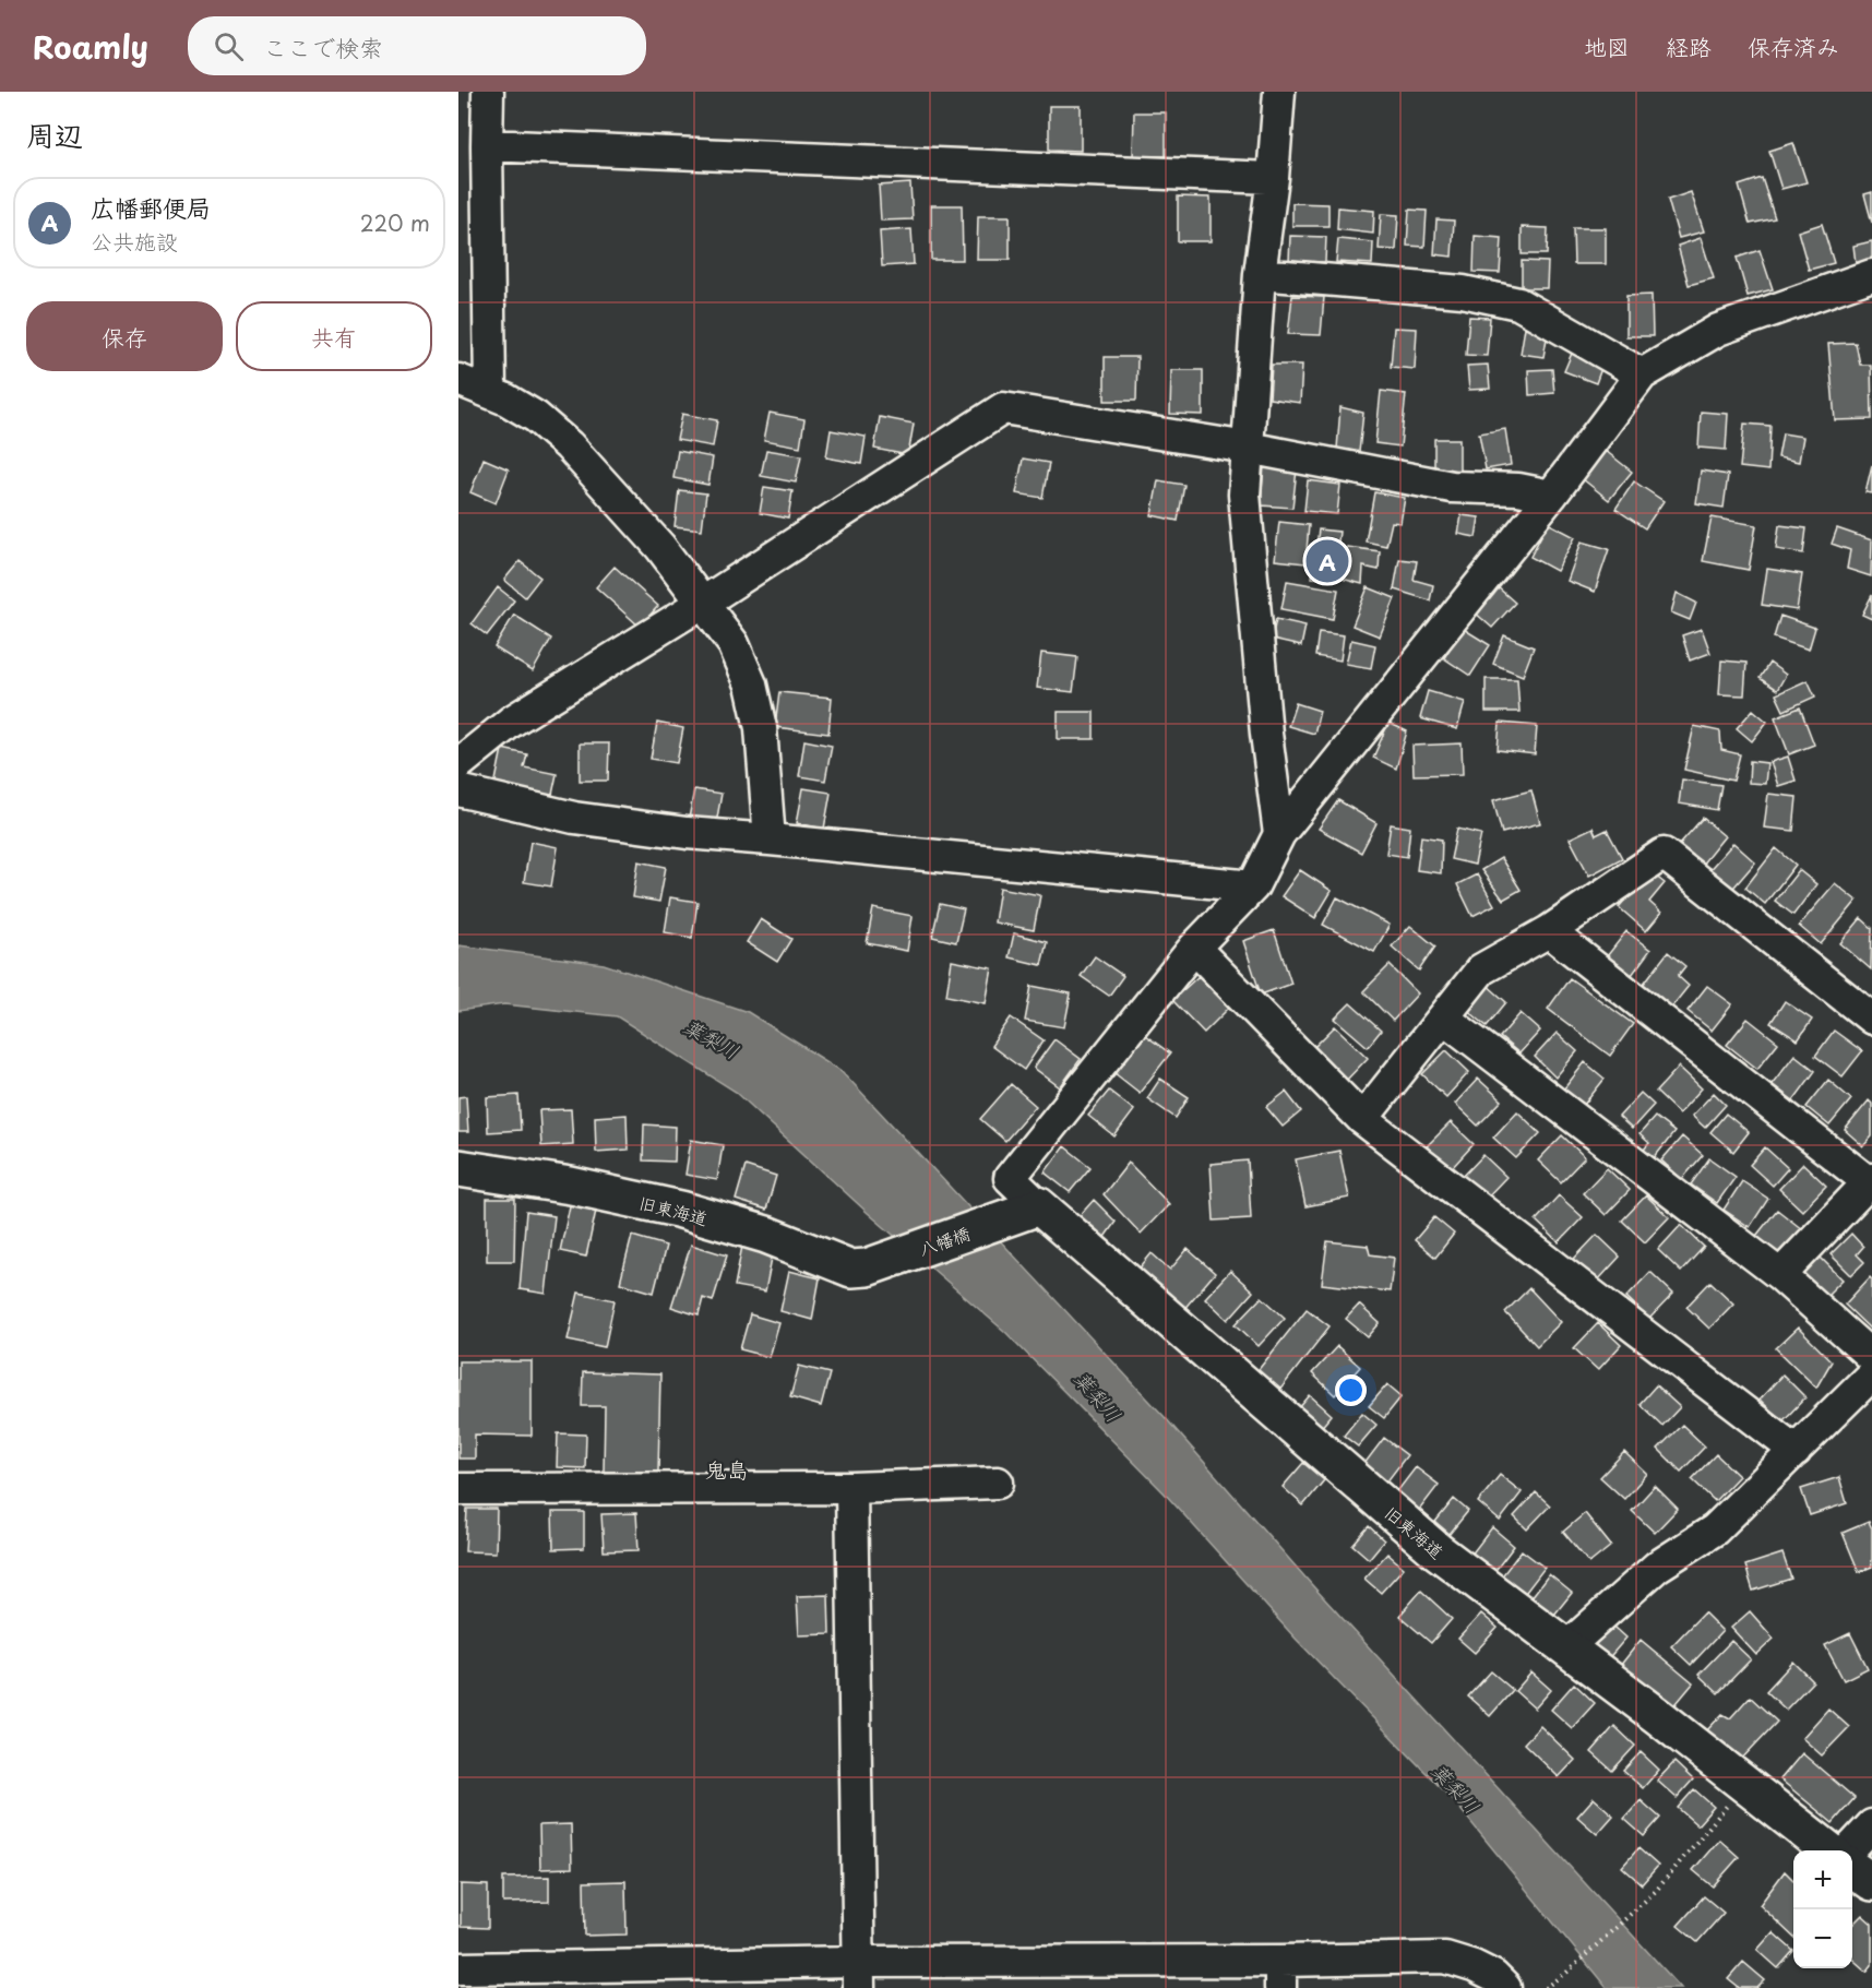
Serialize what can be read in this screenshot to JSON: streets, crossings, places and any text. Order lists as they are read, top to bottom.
{
  "streets": {
    "main road": ["旧東海道", "八幡橋"]
  },
  "crossings": [
    ["旧東海道", "八幡橋"]
  ],
  "districts": ["鬼島"],
  "water": ["葉梨川"],
  "page": {
    "header": "Roamly",
    "search": "ここで検索",
    "nav": ["地図", "経路", "保存済み"],
    "heading": "周辺",
    "list": [
      {
        "mark": "A",
        "name": "広幡郵便局",
        "note": "公共施設",
        "value": "220 m"
      }
    ],
    "buttons": ["保存", "共有"],
    "pins": "A",
    "map_buttons": ["+", "−"]
  }
}
